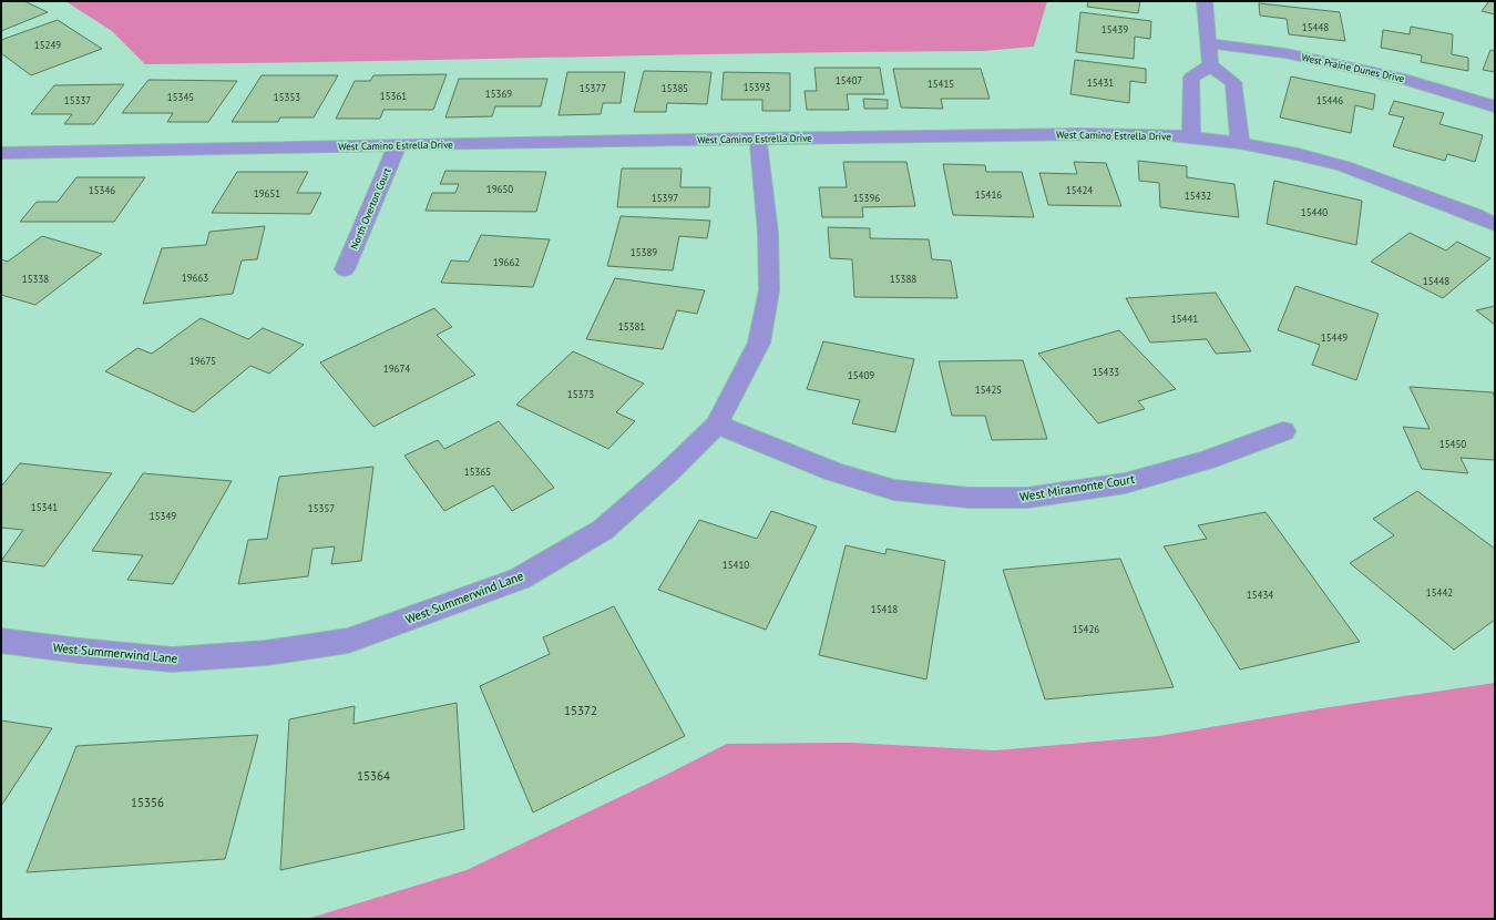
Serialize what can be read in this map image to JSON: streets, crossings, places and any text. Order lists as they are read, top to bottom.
{
  "streets": {
    "street": [
      "West Prairie Dunes Drive",
      "West Camino Estrella Drive",
      "North Overton Court",
      "West Miramonte Court",
      "West Summerwind Lane"
    ]
  },
  "crossings": [
    ["West Camino Estrella Drive", "North Overton Court"],
    ["West Camino Estrella Drive", "West Summerwind Lane"],
    ["West Miramonte Court", "West Summerwind Lane"]
  ],
  "house_numbers": [
    "15448",
    "15439",
    "15249",
    "15407",
    "15431",
    "15415",
    "15393",
    "15377",
    "15385",
    "15369",
    "15361",
    "15345",
    "15353",
    "15337",
    "15446",
    "19650",
    "15346",
    "15424",
    "19651",
    "15416",
    "15432",
    "15397",
    "15396",
    "15440",
    "15389",
    "19662",
    "19663",
    "15338",
    "15388",
    "15448",
    "15441",
    "15381",
    "15449",
    "19675",
    "19674",
    "15433",
    "15409",
    "15425",
    "15373",
    "15450",
    "15365",
    "15341",
    "15357",
    "15349",
    "15410",
    "15442",
    "15434",
    "15418",
    "15426",
    "15372",
    "15364",
    "15356"
  ]
}
